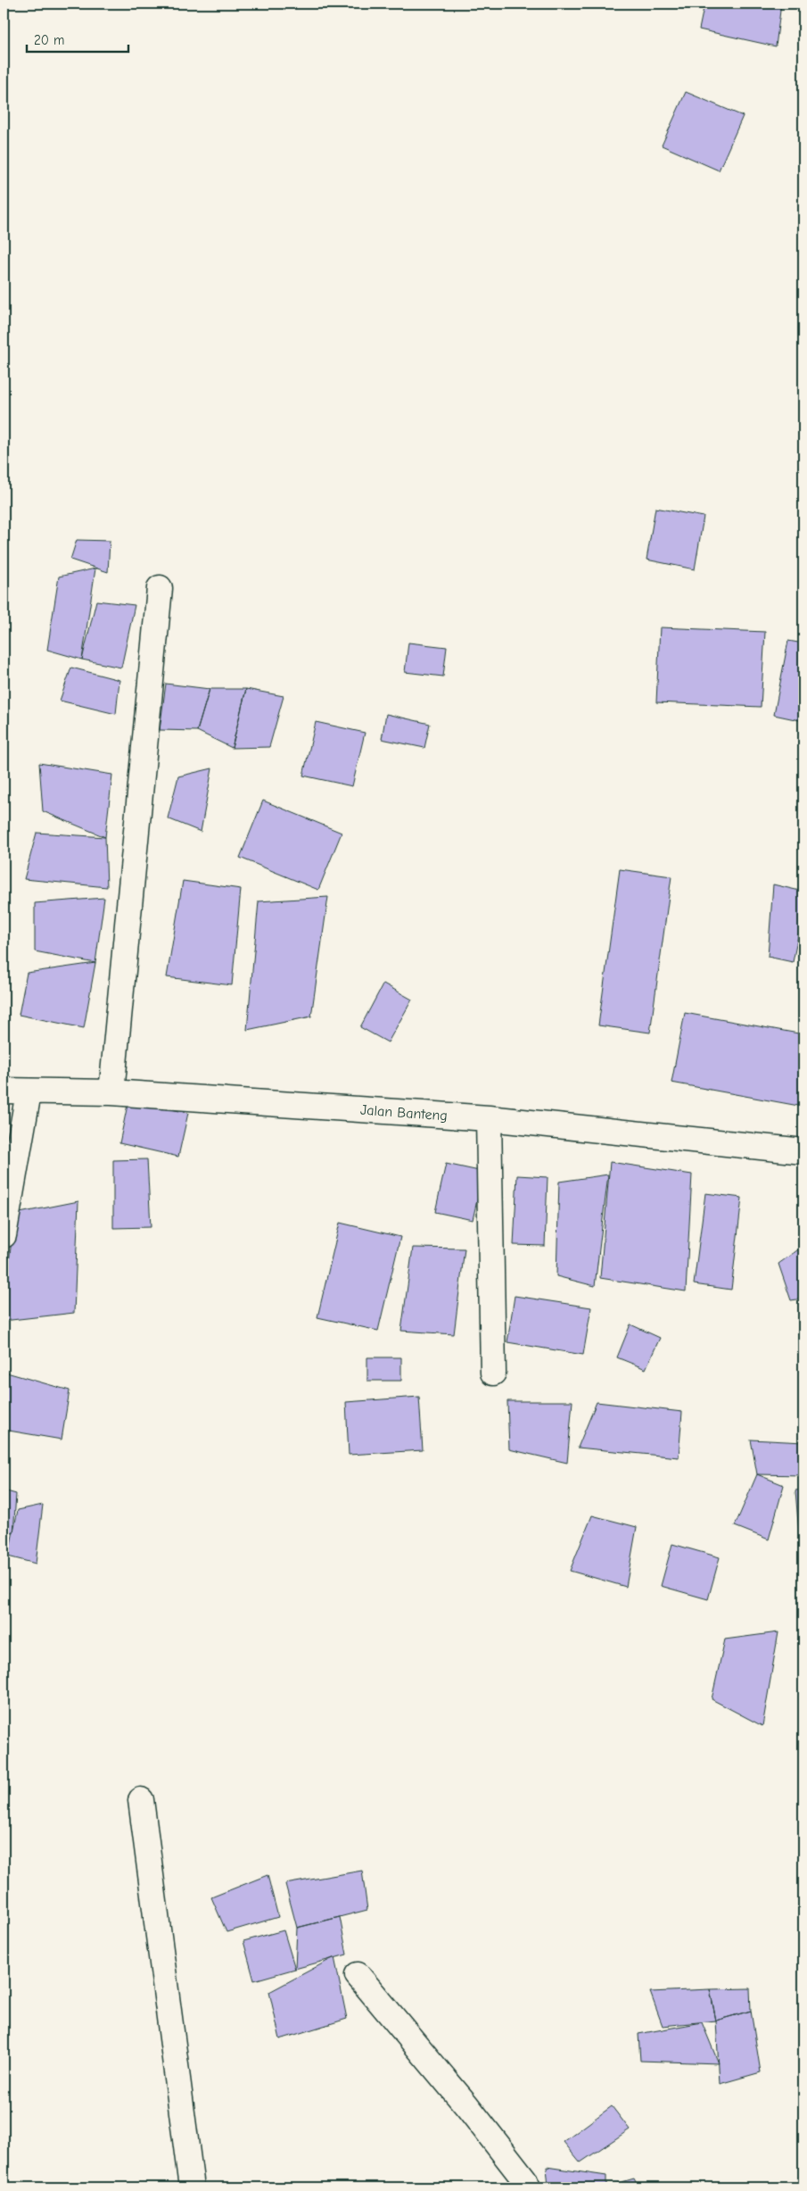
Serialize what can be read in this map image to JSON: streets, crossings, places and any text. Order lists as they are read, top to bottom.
{
  "streets": {
    "street": ["Jalan Banteng"]
  },
  "scale_bar": "20 m"
}
